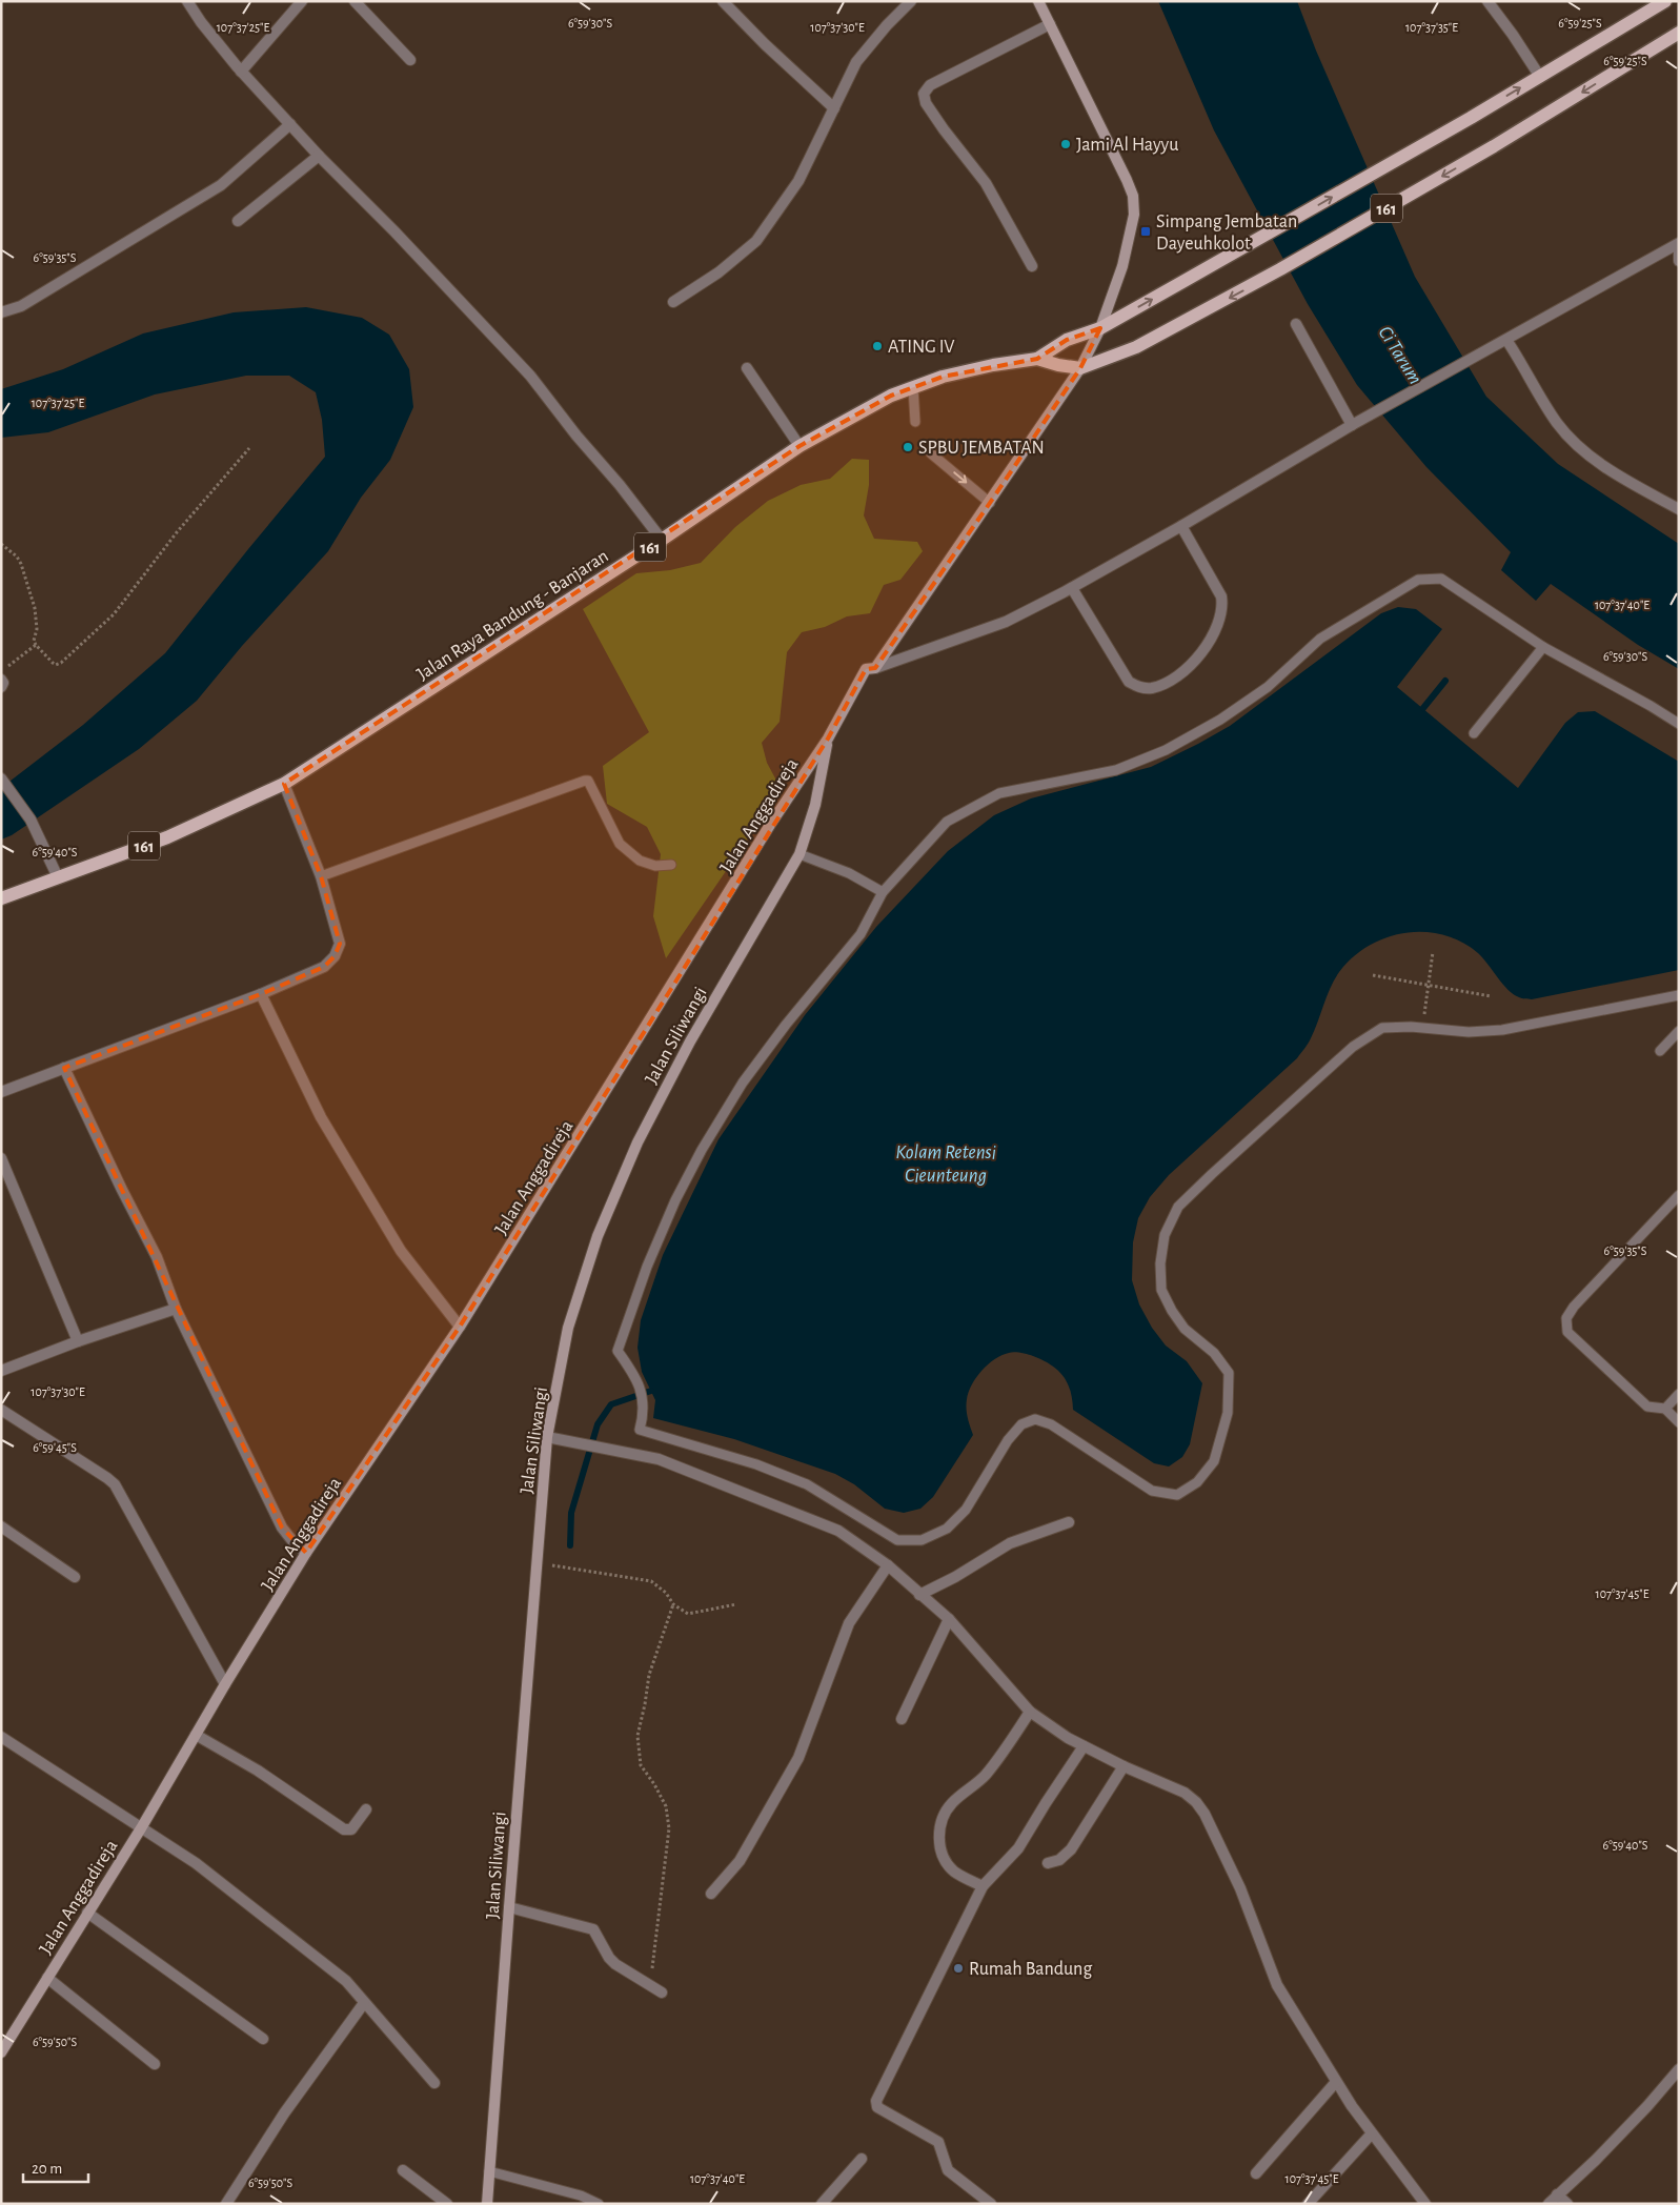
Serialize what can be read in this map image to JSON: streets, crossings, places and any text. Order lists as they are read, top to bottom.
{
  "streets": {
    "main road": [
      "161",
      "Jalan Raya Bandung - Banjaran",
      "Jalan Anggadireja",
      "Jalan Siliwangi"
    ]
  },
  "crossings": [
    ["161", "Jalan Raya Bandung - Banjaran"],
    ["161", "Jalan Anggadireja"],
    ["Jalan Raya Bandung - Banjaran", "Jalan Anggadireja"],
    ["Jalan Anggadireja", "Jalan Siliwangi"]
  ],
  "water": ["Ci Tarum", "Kolam Retensi Cieunteung"],
  "places": {
    "other": [
      "Jami Al Hayyu",
      "ATING IV",
      "SPBU JEMBATAN",
      "Rumah Bandung"
    ],
    "transit": ["Simpang Jembatan Dayeuhkolot"]
  },
  "scale_bar": "20 m",
  "coordinates": [
    "6°59'30\"S",
    "6°59'25\"S",
    "107°37'25\"E",
    "107°37'30\"E",
    "107°37'35\"E",
    "6°59'35\"S",
    "107°37'40\"E",
    "6°59'40\"S",
    "6°59'45\"S",
    "107°37'45\"E",
    "6°59'50\"S"
  ]
}
